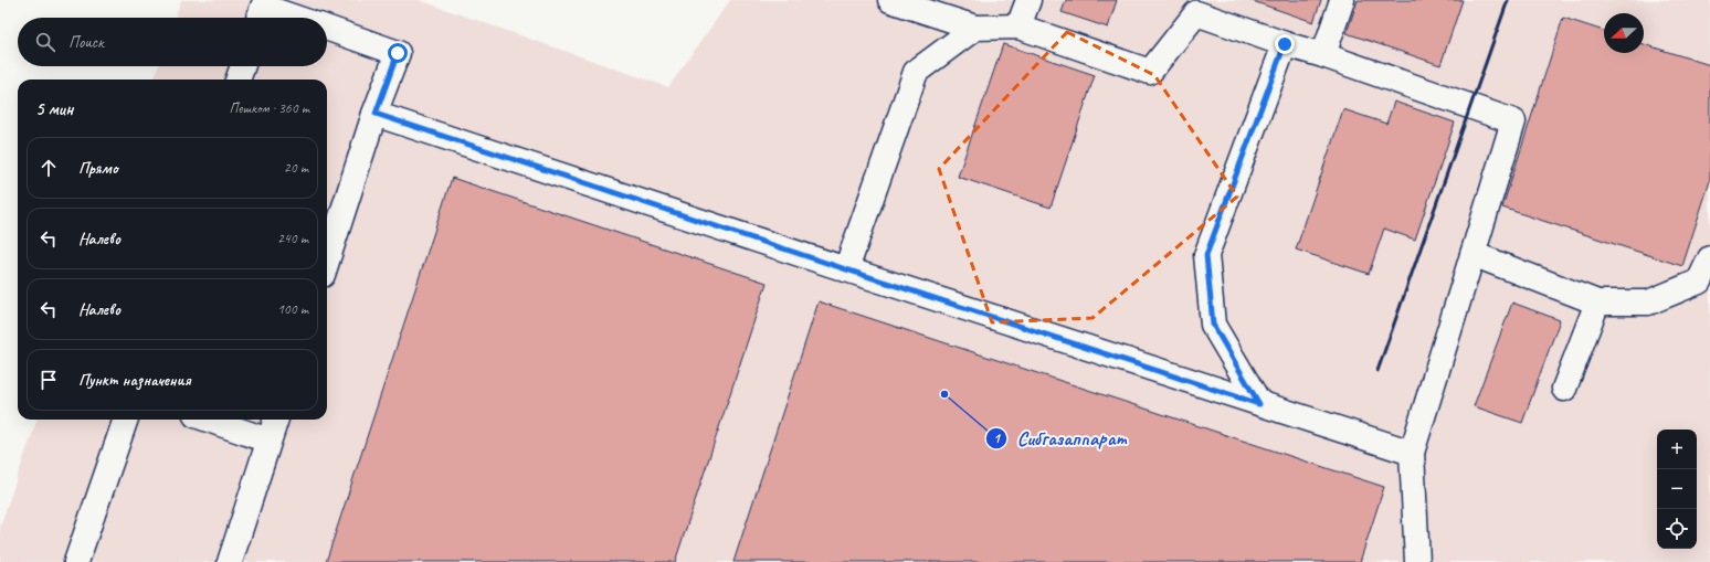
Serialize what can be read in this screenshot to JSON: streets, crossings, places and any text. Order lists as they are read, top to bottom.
{
  "places": ["Сибгазаппарат"],
  "north": "left",
  "page": {
    "search": "Поиск",
    "heading": ["5 мин", "Пешком · 360 m"],
    "list": [
      ["Прямо", "20 m"],
      ["Налево", "240 m"],
      ["Налево", "100 m"],
      "Пункт назначения"
    ],
    "map_buttons": ["+", "−"]
  }
}
